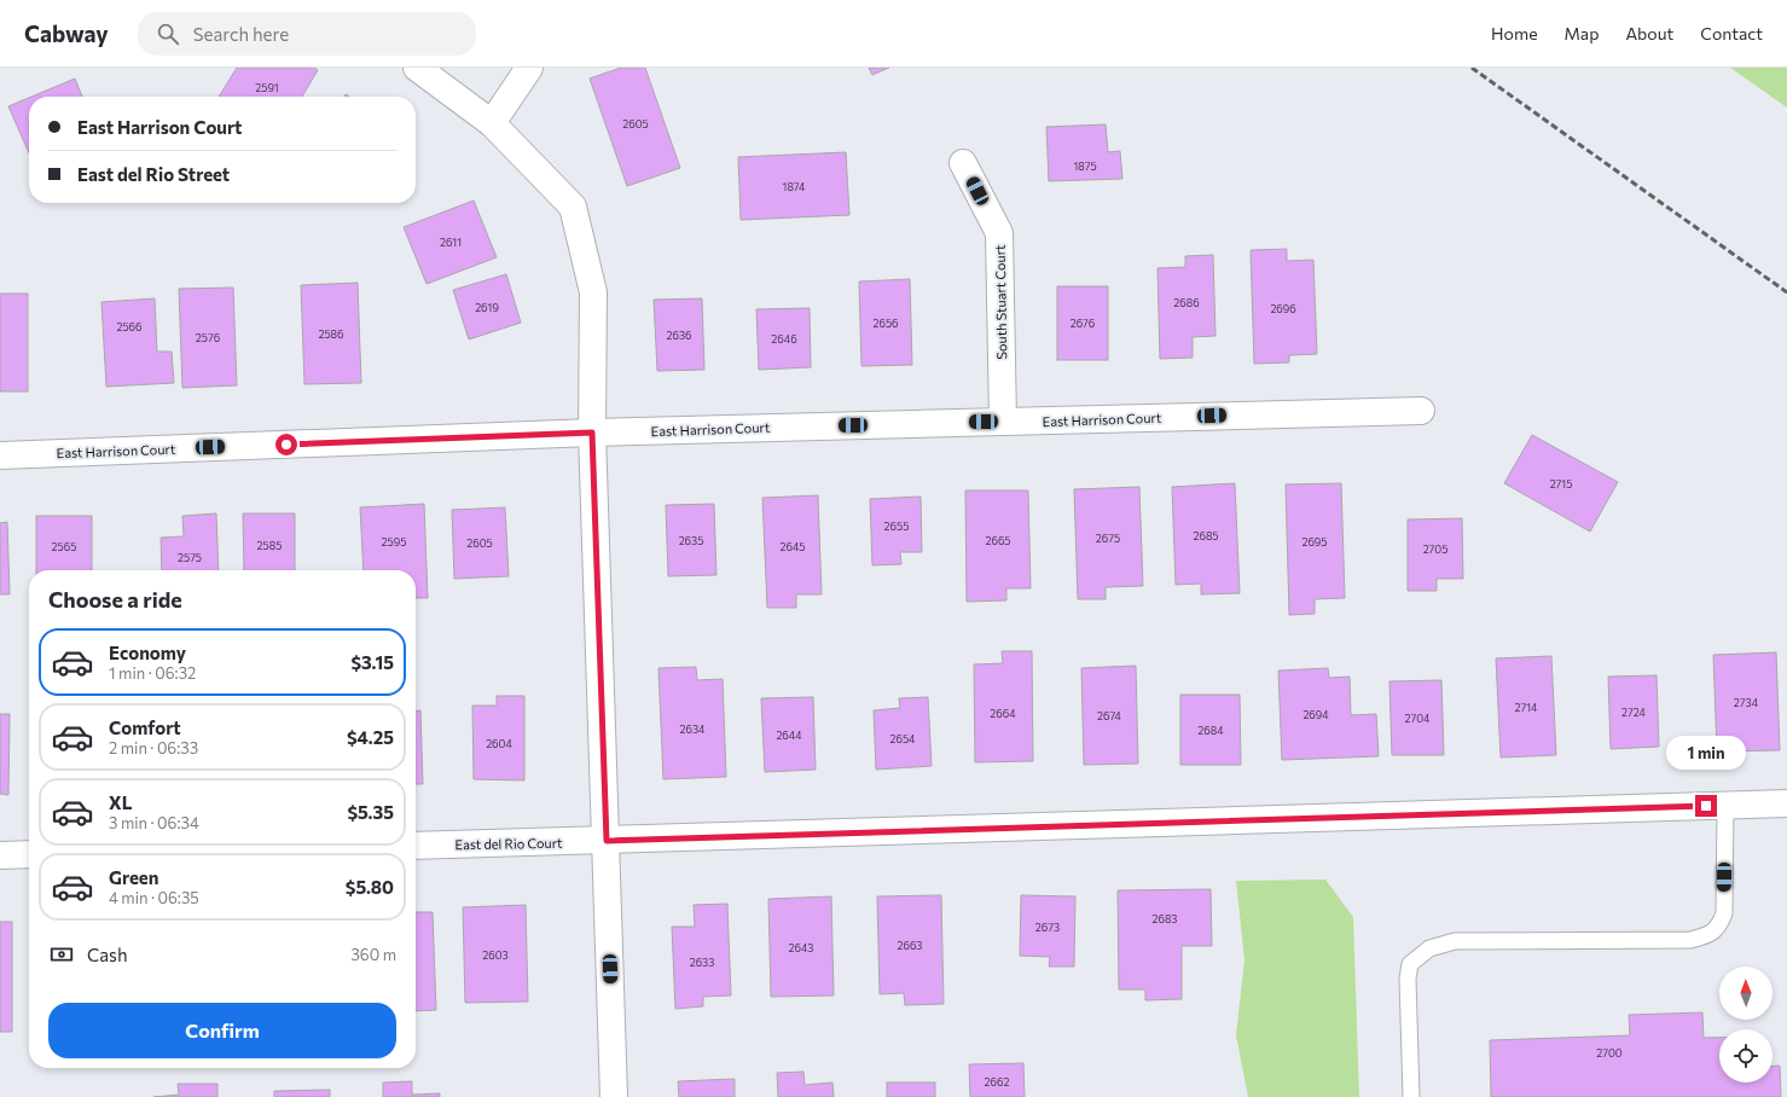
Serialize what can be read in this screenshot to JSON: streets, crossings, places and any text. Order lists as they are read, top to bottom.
{
  "streets": {
    "street": ["South Stuart Court", "East Harrison Court", "East del Rio Court"]
  },
  "crossings": [
    ["South Stuart Court", "East Harrison Court"]
  ],
  "house_numbers": [
    "2591",
    "2605",
    "1875",
    "1874",
    "2611",
    "2686",
    "2619",
    "2696",
    "2656",
    "2676",
    "2566",
    "2586",
    "2636",
    "2576",
    "2646",
    "2715",
    "2655",
    "2685",
    "2675",
    "2635",
    "2665",
    "2595",
    "2695",
    "2605",
    "2585",
    "2565",
    "2645",
    "2705",
    "2575",
    "2734",
    "2714",
    "2724",
    "2664",
    "2694",
    "2674",
    "2704",
    "2634",
    "2684",
    "2644",
    "2654",
    "2604",
    "2683",
    "2673",
    "2663",
    "2643",
    "2603",
    "2633",
    "2700",
    "2662"
  ],
  "north": "top",
  "page": {
    "header": "Cabway",
    "search": "Search here",
    "nav": [
      "Home",
      "Map",
      "About",
      "Contact"
    ],
    "banner": ["East Harrison Court", "East del Rio Street"],
    "heading": "Choose a ride",
    "list": [
      {
        "name": "Economy",
        "note": "1 min · 06:32",
        "value": "$3.15"
      },
      {
        "name": "Comfort",
        "note": "2 min · 06:33",
        "value": "$4.25"
      },
      {
        "name": "XL",
        "note": "3 min · 06:34",
        "value": "$5.35"
      },
      {
        "name": "Green",
        "note": "4 min · 06:35",
        "value": "$5.80"
      }
    ],
    "bubble": "1 min",
    "pay": ["Cash", "360 m"],
    "buttons": "Confirm"
  }
}
